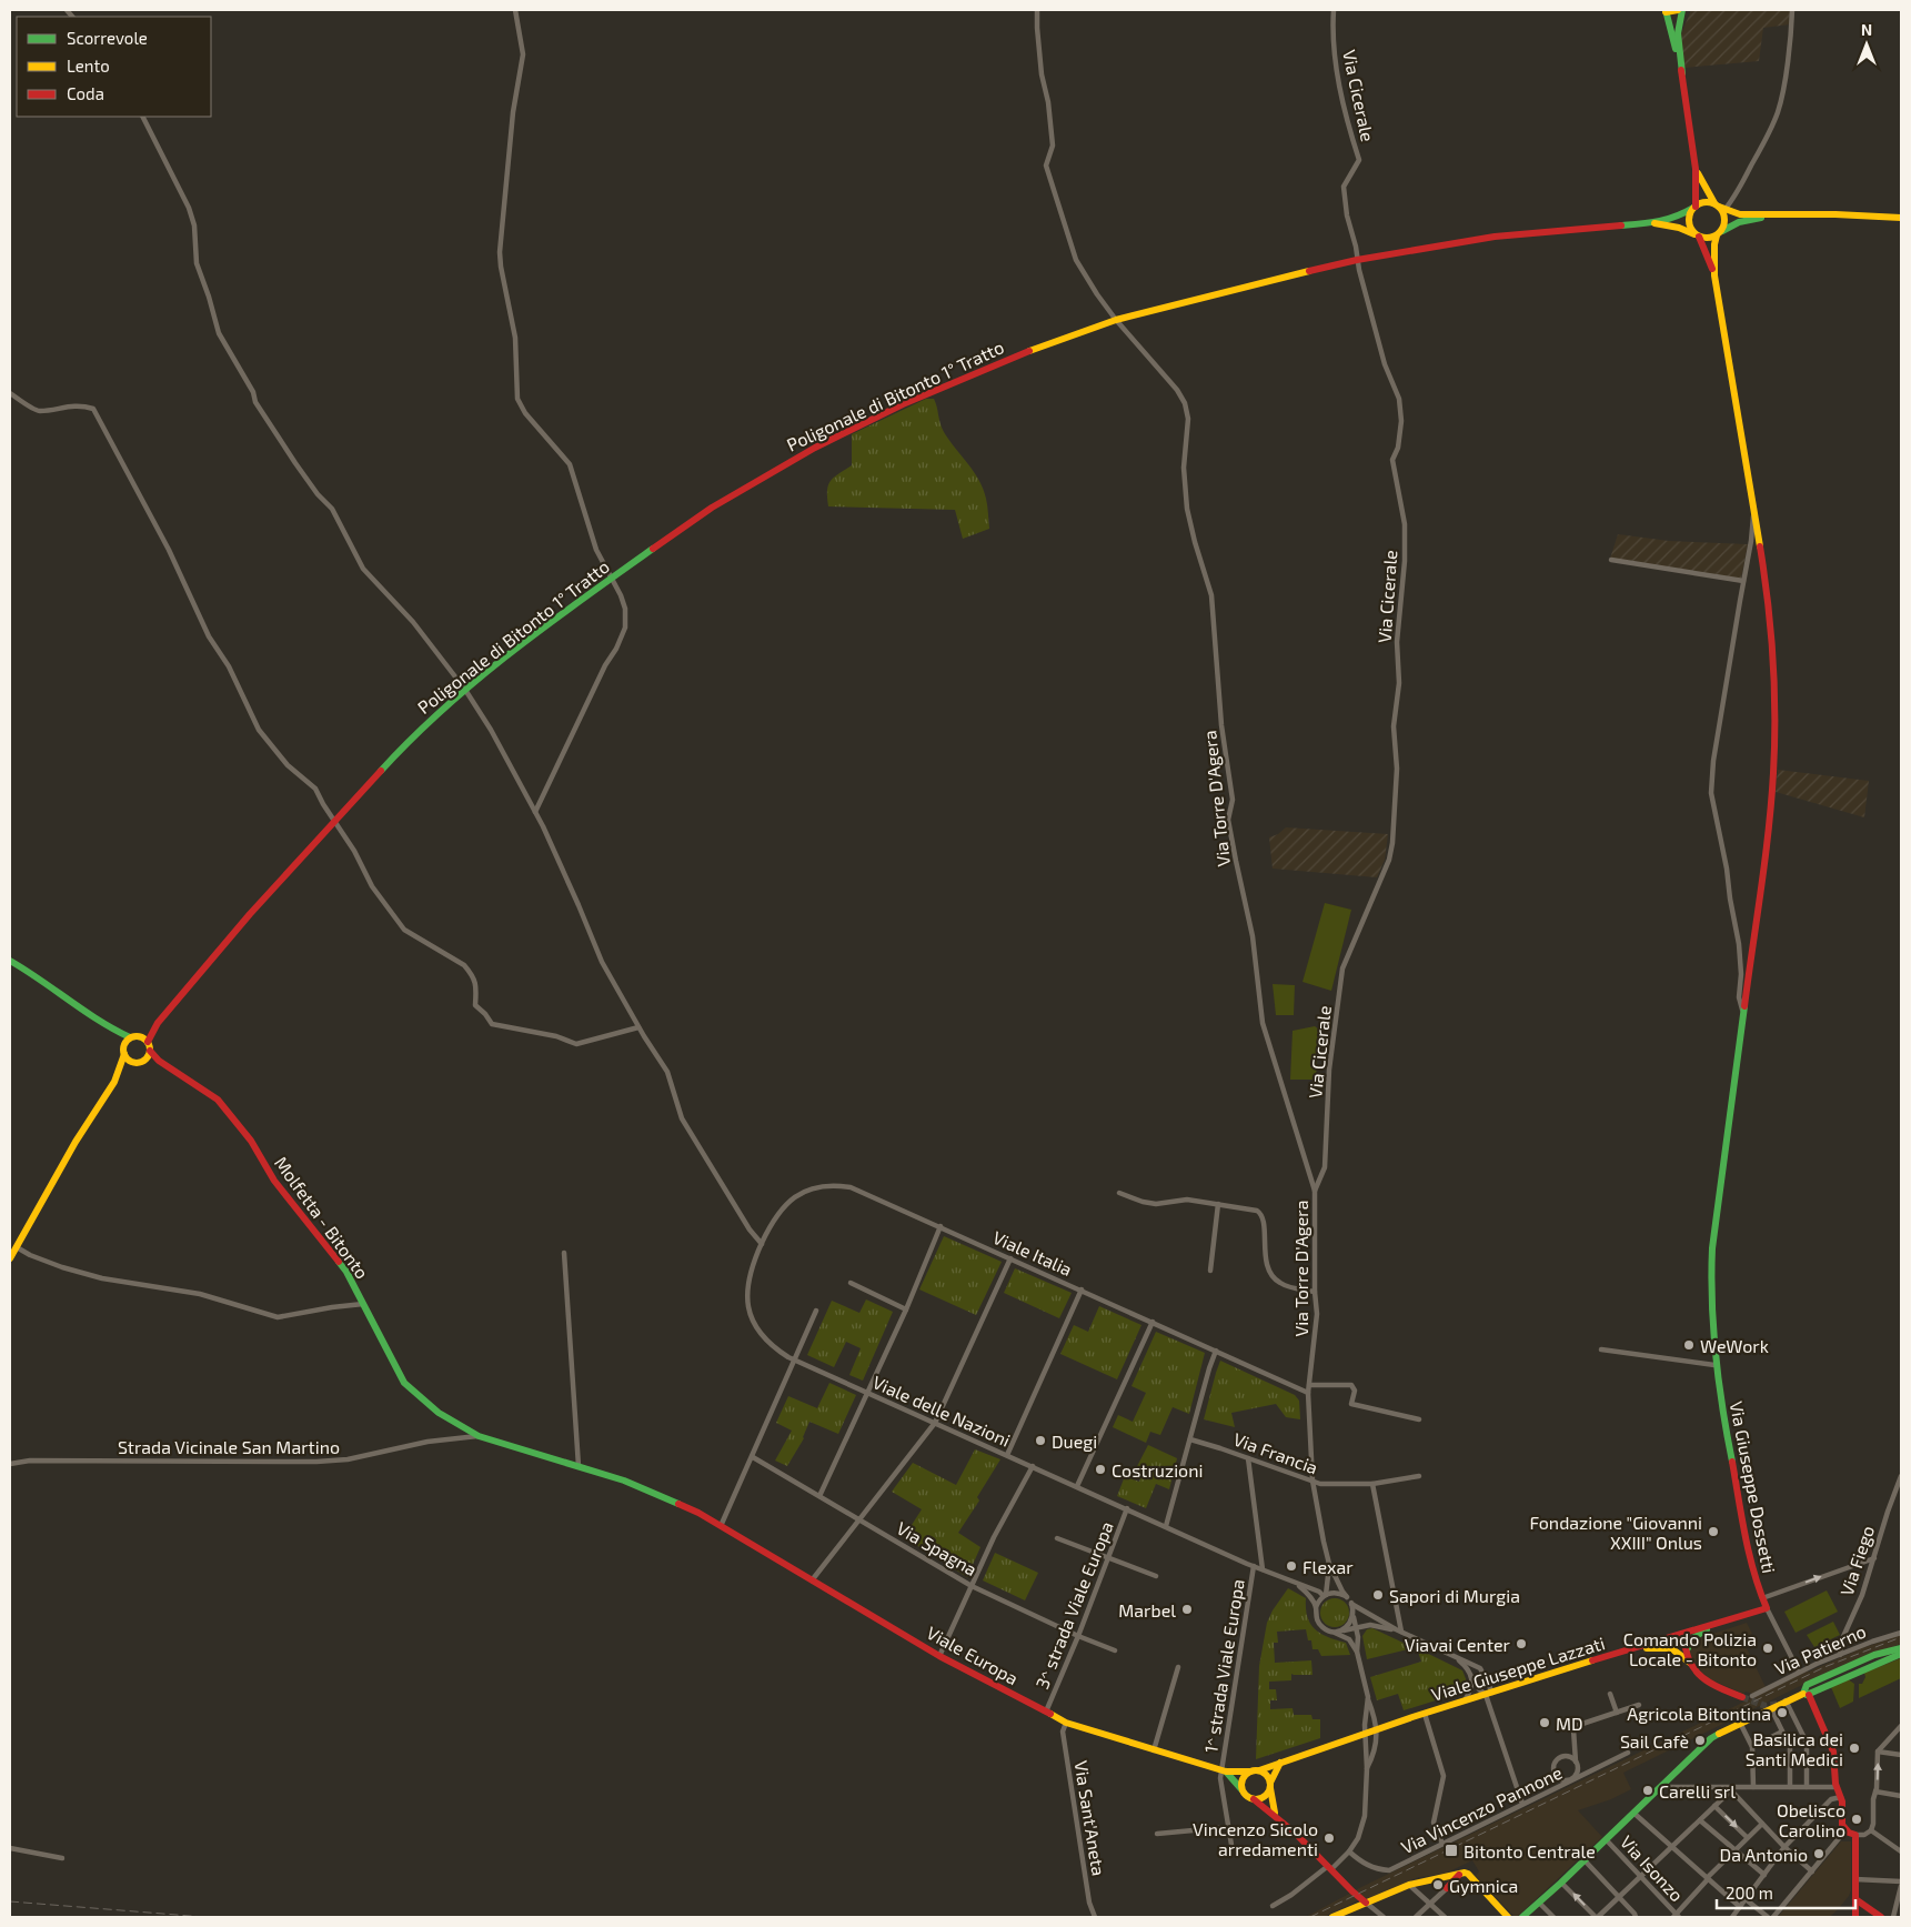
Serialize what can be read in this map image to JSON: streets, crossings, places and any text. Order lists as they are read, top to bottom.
{
  "streets": {
    "main road": [
      "Poligonale di Bitonto 1° Tratto",
      "Molfetta - Bitonto",
      "Via Giuseppe Dossetti",
      "Viale Europa",
      "Viale Giuseppe Lazzati"
    ],
    "street": [
      "Via Cicerale",
      "Via Torre D'Agera",
      "Viale Italia",
      "Viale delle Nazioni",
      "Strada Vicinale San Martino",
      "Via Francia",
      "Via Spagna",
      "Via Fiego",
      "3^ strada Viale Europa",
      "Via Patierno",
      "1^ strada Viale Europa",
      "Via Vincenzo Pannone",
      "Via Sant'Aneta",
      "Via Isonzo"
    ]
  },
  "crossings": [
    ["Via Cicerale", "Poligonale di Bitonto 1° Tratto"],
    ["Via Cicerale", "Via Torre D'Agera"],
    ["Poligonale di Bitonto 1° Tratto", "Via Torre D'Agera"],
    ["Via Torre D'Agera", "Viale Italia"],
    ["Via Torre D'Agera", "Via Francia"],
    ["Molfetta - Bitonto", "Strada Vicinale San Martino"],
    ["Molfetta - Bitonto", "Viale Europa"],
    ["Viale Italia", "Viale delle Nazioni"],
    ["Viale delle Nazioni", "3^ strada Viale Europa"],
    ["Viale delle Nazioni", "1^ strada Viale Europa"],
    ["Via Giuseppe Dossetti", "Via Patierno"],
    ["Via Giuseppe Dossetti", "Viale Giuseppe Lazzati"],
    ["Via Spagna", "3^ strada Viale Europa"],
    ["Via Fiego", "Via Patierno"],
    ["3^ strada Viale Europa", "Viale Europa"],
    ["Viale Europa", "1^ strada Viale Europa"],
    ["Viale Europa", "Viale Giuseppe Lazzati"],
    ["Viale Europa", "Via Sant'Aneta"]
  ],
  "places": {
    "other": [
      "WeWork",
      "Duegi",
      "Costruzioni",
      "Fondazione \"Giovanni XXIII\" Onlus",
      "Flexar",
      "Sapori di Murgia",
      "Marbel",
      "Viavai Center",
      "Comando Polizia Locale - Bitonto",
      "Agricola Bitontina",
      "MD",
      "Sail Cafè",
      "Basilica dei Santi Medici",
      "Carelli srl",
      "Obelisco Carolino",
      "Vincenzo Sicolo arredamenti",
      "Da Antonio",
      "Gymnica"
    ],
    "transit": ["Bitonto Centrale"]
  },
  "legend": ["Scorrevole", "Lento", "Coda"],
  "scale_bar": "200 m",
  "north": "top"
}
